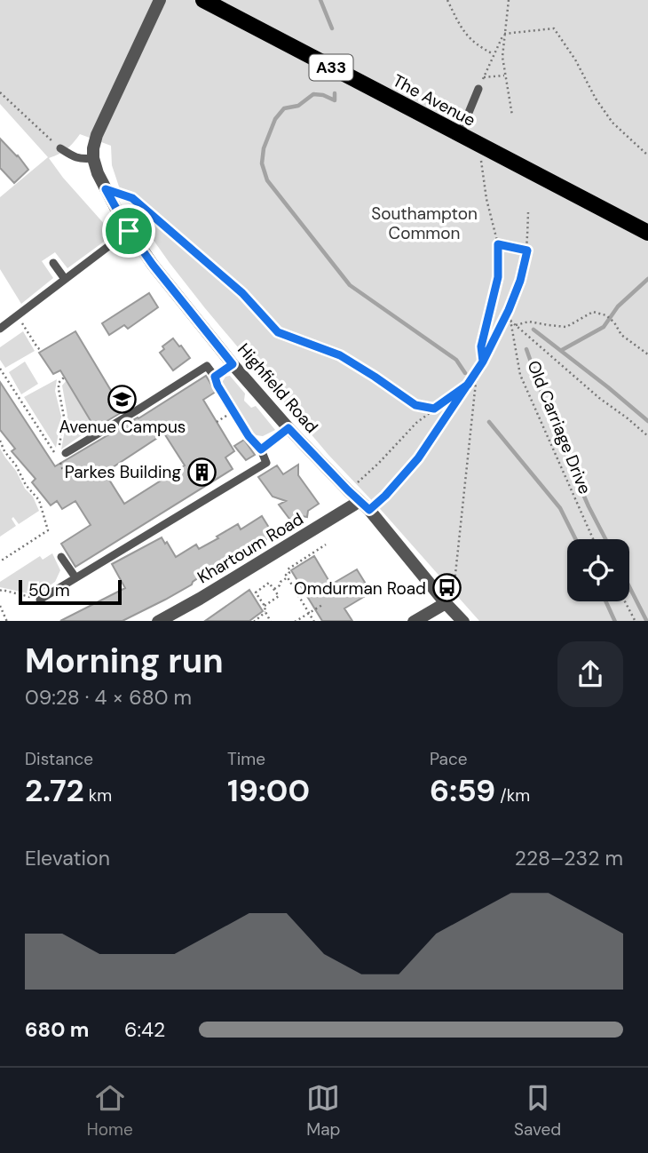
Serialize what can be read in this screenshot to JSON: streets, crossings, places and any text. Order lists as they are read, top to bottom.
{
  "streets": {
    "main road": ["A33", "The Avenue"],
    "street": ["Highfield Road", "Khartoum Road"],
    "path": ["Old Carriage Drive"]
  },
  "crossings": [
    ["Highfield Road", "Khartoum Road"]
  ],
  "parks": ["Southampton Common"],
  "places": {
    "school or university": ["Avenue Campus"],
    "building": ["Parkes Building"],
    "bus stop": ["Omdurman Road"]
  },
  "scale_bar": "50 m",
  "page": {
    "scale": "50 m",
    "heading": ["Morning run", "09:28 · 4 × 680 m"],
    "stats": [
      ["Distance", "2.72 km"],
      ["Time", "19:00"],
      ["Pace", "6:59 /km"]
    ],
    "chart": ["Elevation", "228–232 m"],
    "list": [
      {
        "name": "680 m",
        "note": "6:42"
      }
    ],
    "tabs": ["Home", "Map", "Saved"]
  }
}
